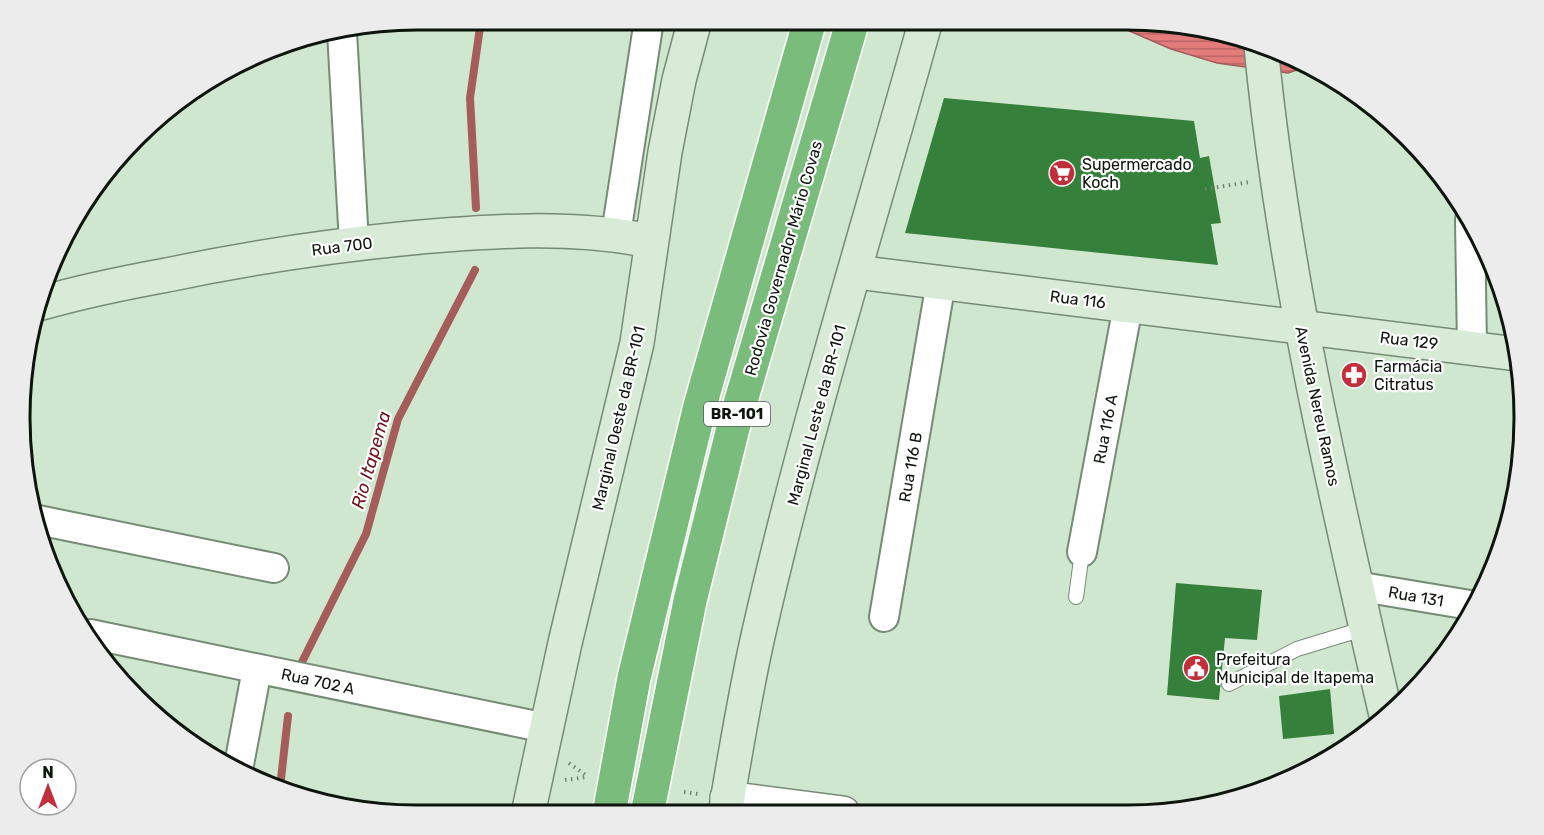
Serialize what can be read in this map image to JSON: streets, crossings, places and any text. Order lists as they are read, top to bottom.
{
  "streets": {
    "highway": ["Rodovia Governador Mário Covas", "BR-101"],
    "main road": [
      "Rua 700",
      "Rua 116",
      "Rua 129",
      "Avenida Nereu Ramos",
      "Marginal Leste da BR-101",
      "Marginal Oeste da BR-101"
    ],
    "street": [
      "Rua 116 A",
      "Rua 116 B",
      "Rua 131",
      "Rua 702 A"
    ]
  },
  "crossings": [
    ["Rua 700", "Marginal Oeste da BR-101"],
    ["Rua 116", "Rua 129"],
    ["Rua 116", "Avenida Nereu Ramos"],
    ["Rua 116", "Marginal Leste da BR-101"],
    ["Rua 116", "Rua 116 A"],
    ["Rua 116", "Rua 116 B"],
    ["Rua 129", "Avenida Nereu Ramos"],
    ["Avenida Nereu Ramos", "Rua 131"],
    ["Marginal Oeste da BR-101", "Rua 702 A"]
  ],
  "water": ["Rio Itapema"],
  "places": {
    "supermarket": ["Supermercado Koch"],
    "pharmacy": ["Farmácia Citratus"],
    "public building": ["Prefeitura Municipal de Itapema"]
  },
  "north": "top"
}
